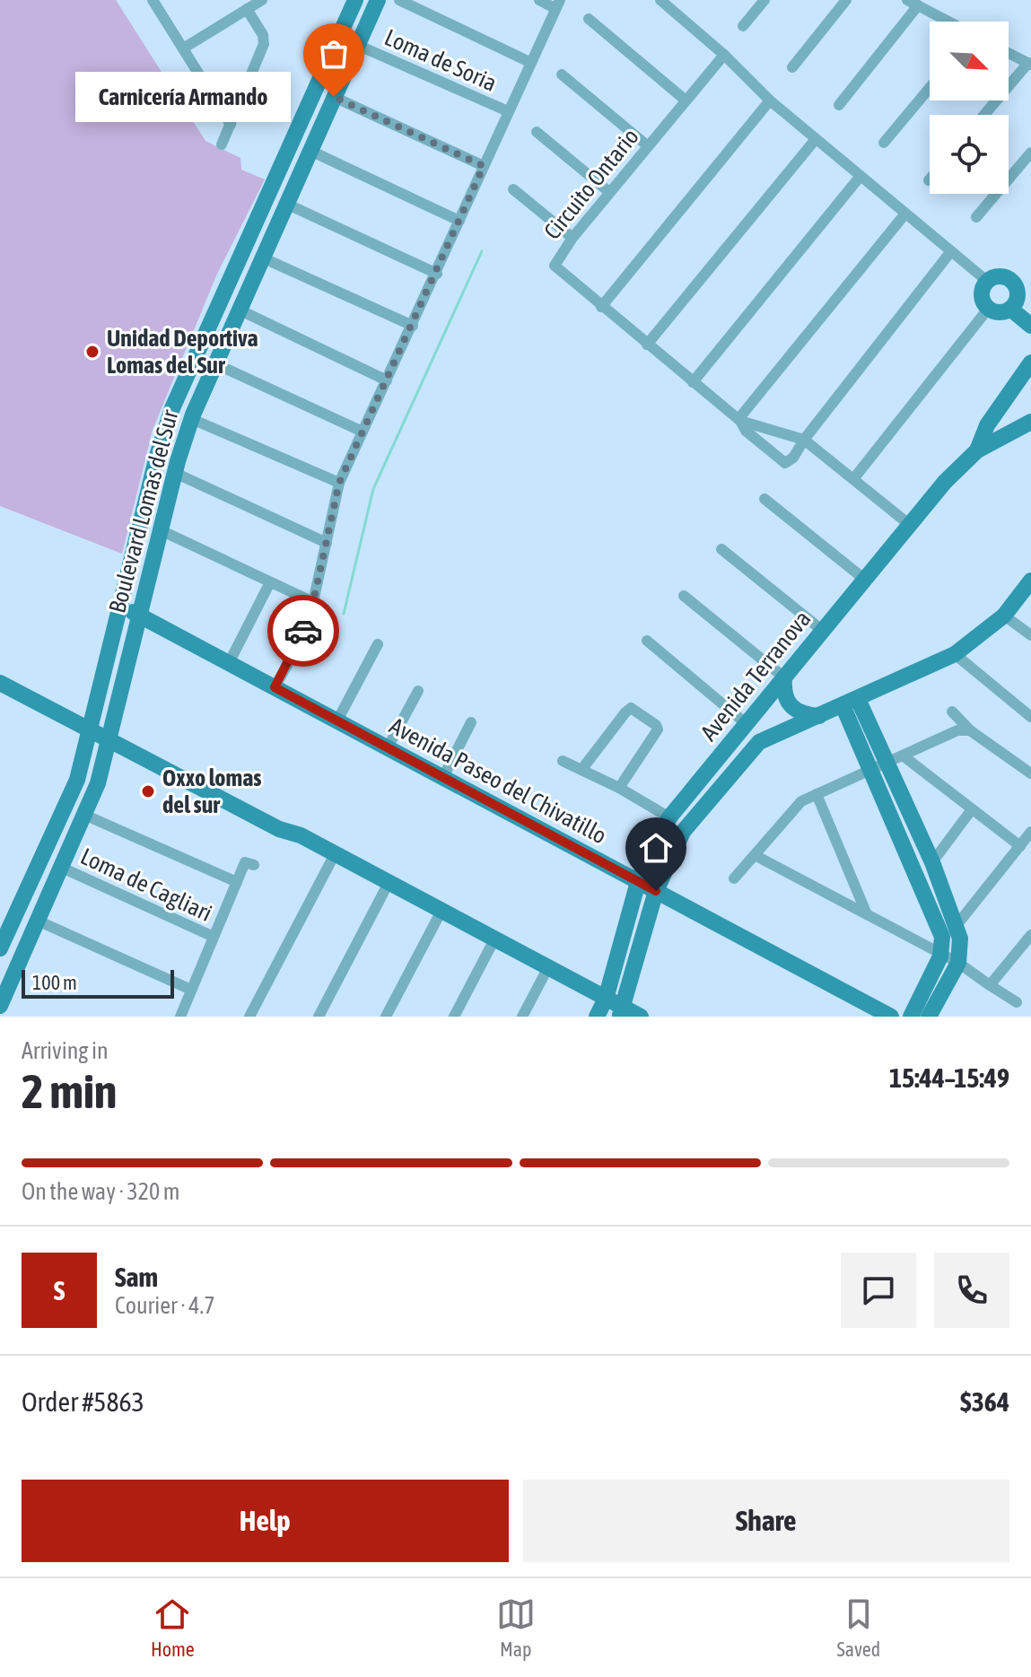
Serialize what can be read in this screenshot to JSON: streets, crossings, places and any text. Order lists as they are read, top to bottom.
{
  "streets": {
    "street": [
      "Loma de Soria",
      "Circuito Ontario",
      "Boulevard Lomas del Sur",
      "Avenida Terranova",
      "Avenida Paseo del Chivatillo",
      "Loma de Cagliari"
    ]
  },
  "crossings": [
    ["Loma de Soria", "Boulevard Lomas del Sur"],
    ["Circuito Ontario", "Avenida Terranova"],
    ["Boulevard Lomas del Sur", "Avenida Paseo del Chivatillo"],
    ["Boulevard Lomas del Sur", "Loma de Cagliari"],
    ["Avenida Terranova", "Avenida Paseo del Chivatillo"]
  ],
  "places": ["Carnicería Armando", "Unidad Deportiva Lomas del Sur", "Oxxo lomas del sur"],
  "scale_bar": "100 m",
  "north": "bottom right",
  "page": {
    "bubble": "Carnicería Armando",
    "scale": "100 m",
    "heading": ["2 min", "Arriving in", "15:44–15:49"],
    "panel": [
      "Sam",
      "Courier · 4.7",
      "Order #5863",
      "$364"
    ],
    "bar": "On the way · 320 m",
    "round": "S",
    "buttons": ["Help", "Share"],
    "tabs": ["Home", "Map", "Saved"]
  }
}
